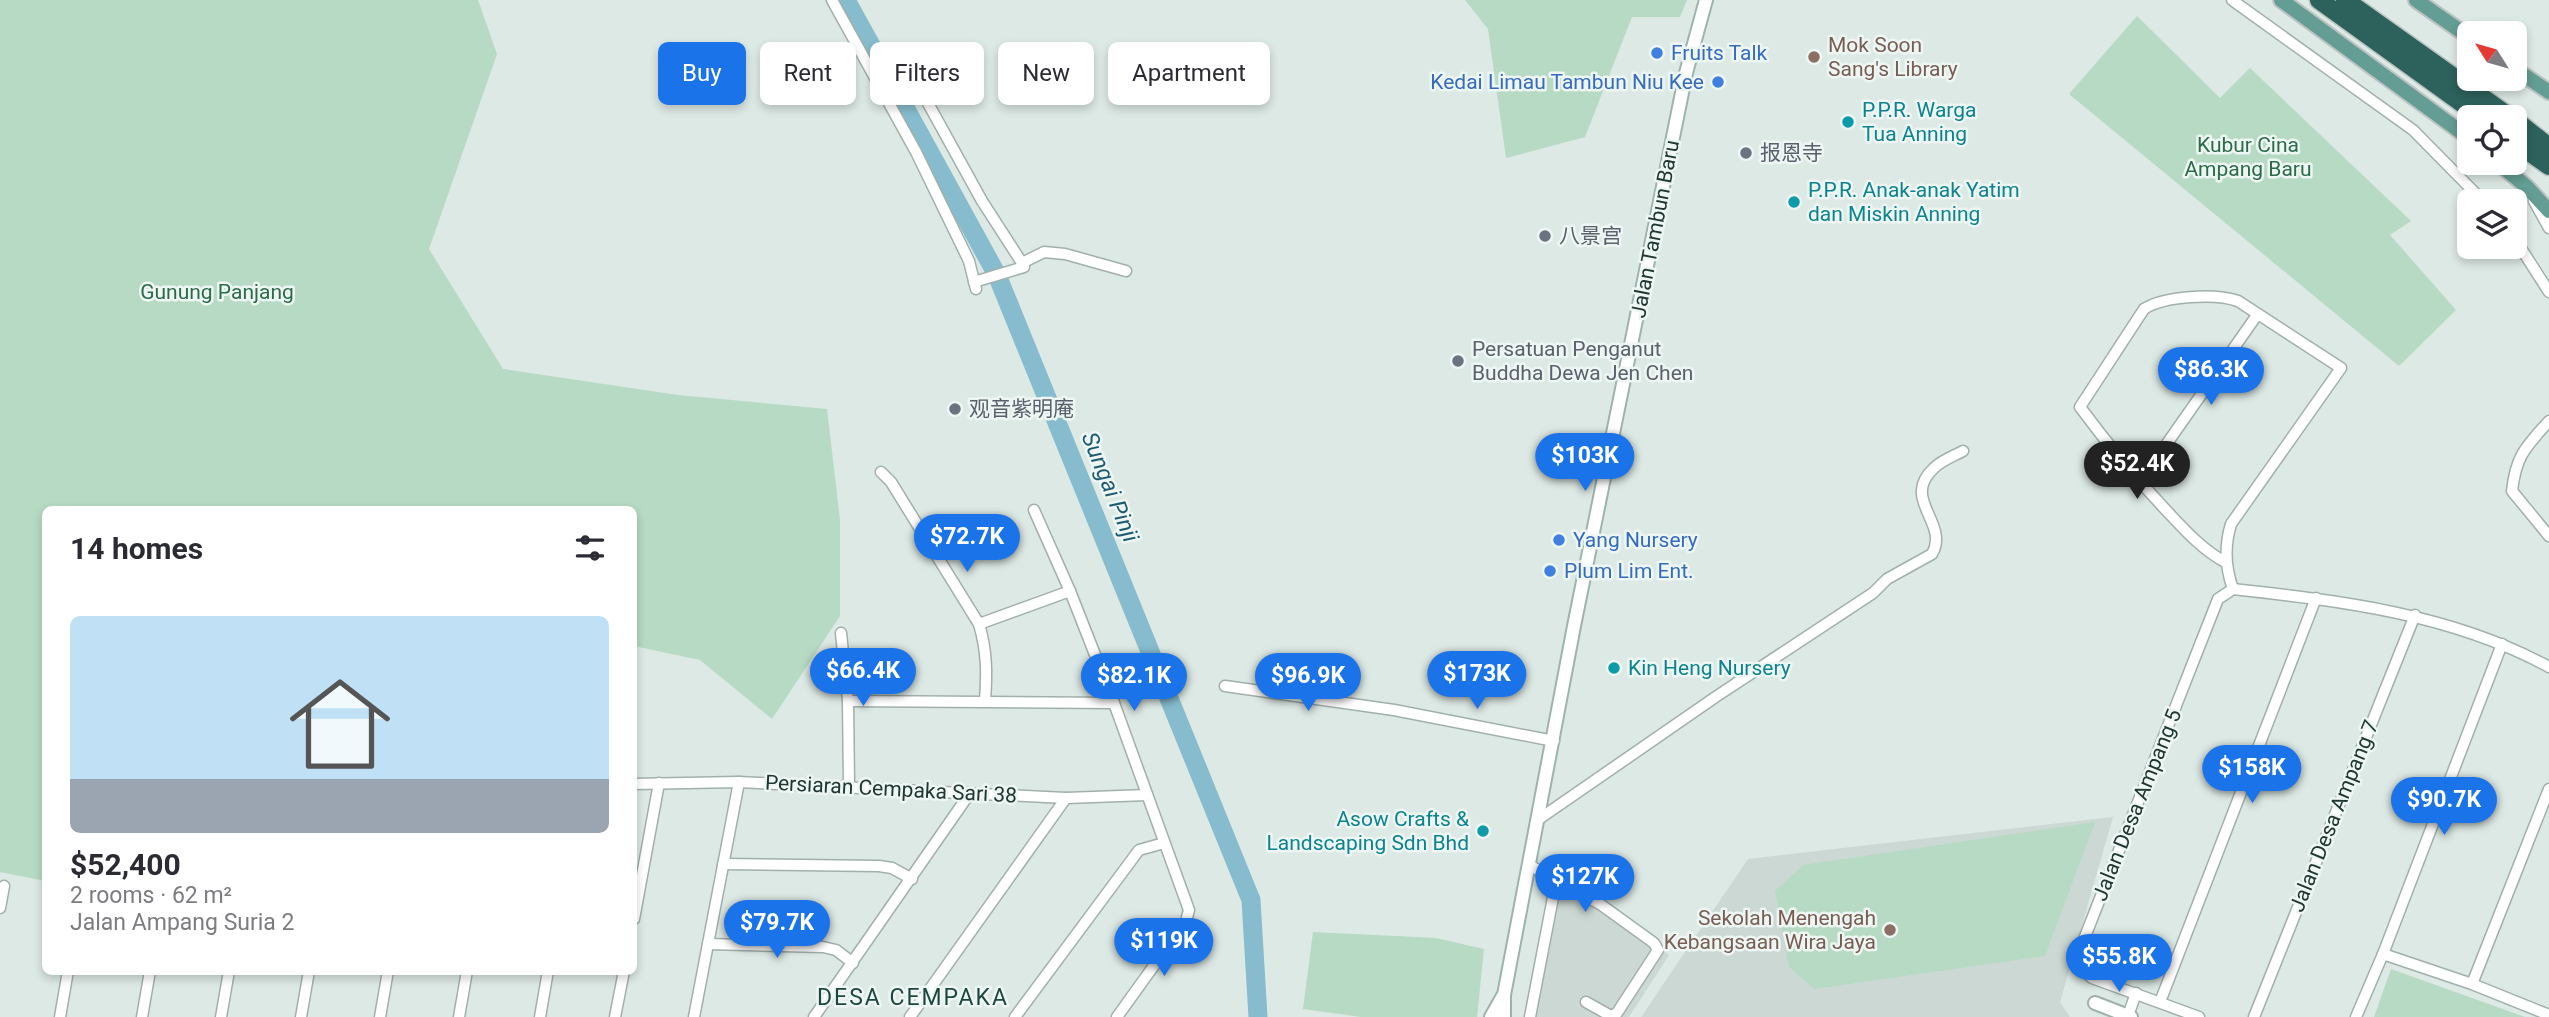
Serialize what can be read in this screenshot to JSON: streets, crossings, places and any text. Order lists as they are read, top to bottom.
{
  "streets": {
    "main road": ["Jalan Tambun Baru"],
    "street": ["Persiaran Cempaka Sari 38", "Jalan Desa Ampang 5", "Jalan Desa Ampang 7"]
  },
  "districts": ["DESA CEMPAKA"],
  "water": ["Sungai Pinji"],
  "parks": ["Kubur Cina Ampang Baru", "Gunung Panjang"],
  "places": [
    "Fruits Talk",
    "Mok Soon Sang's Library",
    "Kedai Limau Tambun Niu Kee",
    "P.P.R. Warga Tua Anning",
    "报恩寺",
    "P.P.R. Anak-anak Yatim dan Miskin Anning",
    "八景宫",
    "Persatuan Penganut Buddha Dewa Jen Chen",
    "观音紫明庵",
    "Yang Nursery",
    "Plum Lim Ent.",
    "Kin Heng Nursery",
    "Asow Crafts & Landscaping Sdn Bhd",
    "Sekolah Menengah Kebangsaan Wira Jaya"
  ],
  "north": "top left",
  "page": {
    "chip": [
      "Buy",
      "Rent",
      "Filters",
      "New",
      "Apartment"
    ],
    "price": [
      "$86.3K",
      "$103K",
      "$52.4K",
      "$72.7K",
      "$66.4K",
      "$173K",
      "$82.1K",
      "$96.9K",
      "$158K",
      "$90.7K",
      "$127K",
      "$79.7K",
      "$119K",
      "$55.8K"
    ],
    "heading": "14 homes",
    "list": [
      {
        "name": "$52,400",
        "note": "2 rooms · 62 m² · Jalan Ampang Suria 2"
      }
    ]
  }
}
